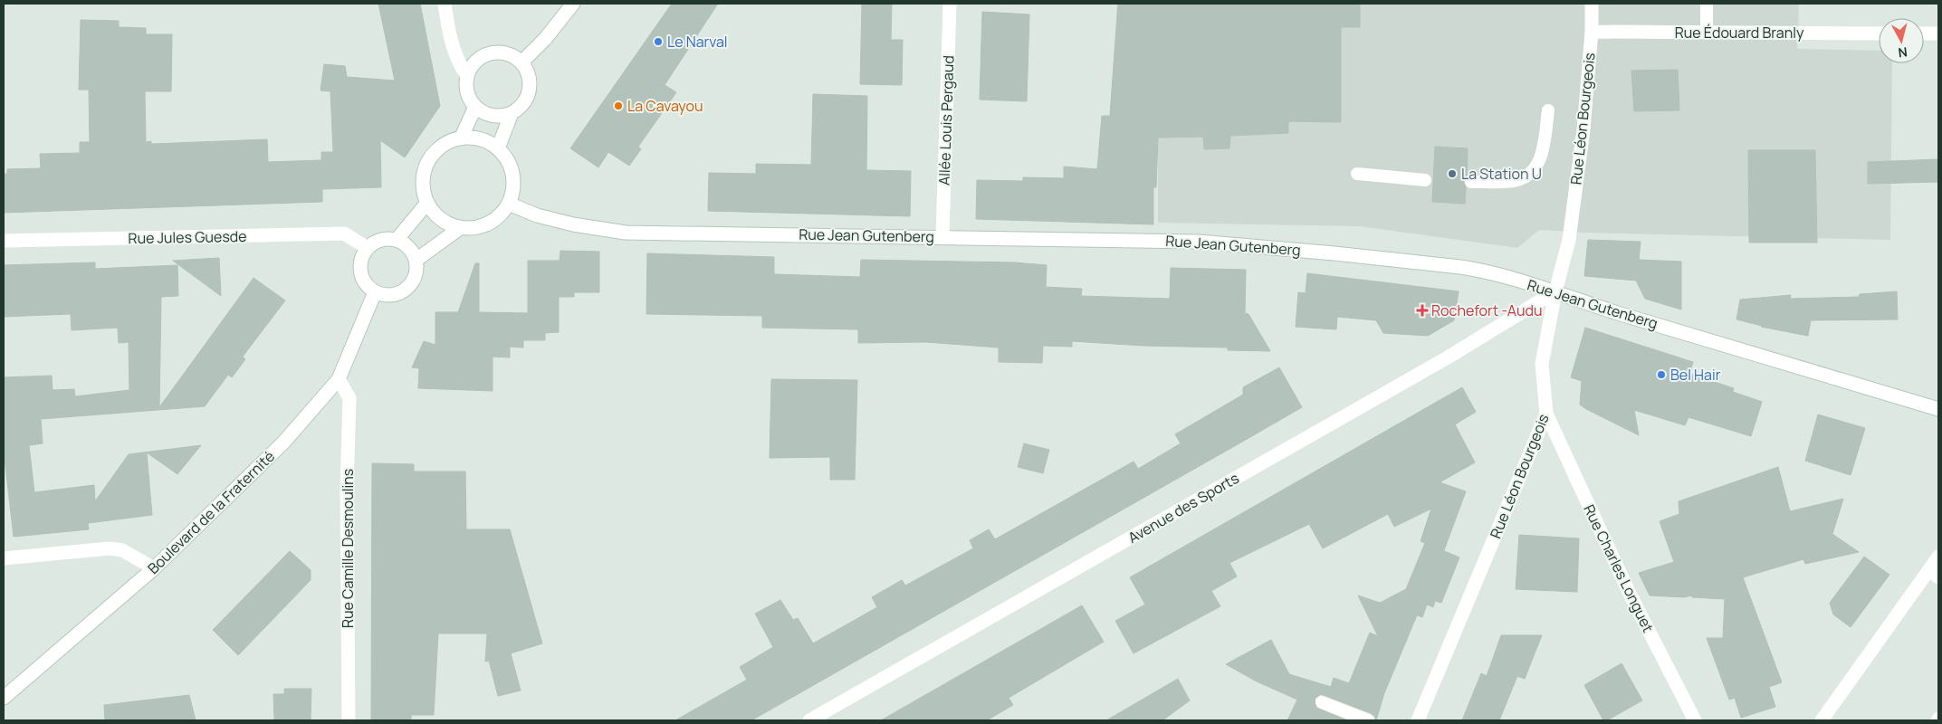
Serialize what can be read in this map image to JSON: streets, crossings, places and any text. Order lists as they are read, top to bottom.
{
  "streets": {
    "street": [
      "Rue Édouard Branly",
      "Rue Léon Bourgeois",
      "Allée Louis Pergaud",
      "Rue Jean Gutenberg",
      "Rue Jules Guesde",
      "Avenue des Sports",
      "Boulevard de la Fraternité",
      "Rue Camille Desmoulins",
      "Rue Charles Longuet"
    ]
  },
  "crossings": [
    ["Rue Édouard Branly", "Rue Léon Bourgeois"],
    ["Rue Léon Bourgeois", "Rue Jean Gutenberg"],
    ["Rue Léon Bourgeois", "Avenue des Sports"],
    ["Rue Léon Bourgeois", "Rue Charles Longuet"],
    ["Allée Louis Pergaud", "Rue Jean Gutenberg"],
    ["Rue Jean Gutenberg", "Avenue des Sports"],
    ["Rue Jules Guesde", "Boulevard de la Fraternité"],
    ["Boulevard de la Fraternité", "Rue Camille Desmoulins"]
  ],
  "places": {
    "other": [
      "Le Narval",
      "La Cavayou",
      "La Station U",
      "Bel Hair"
    ],
    "health": ["Rochefort -Audu"]
  },
  "north": "bottom"
}
